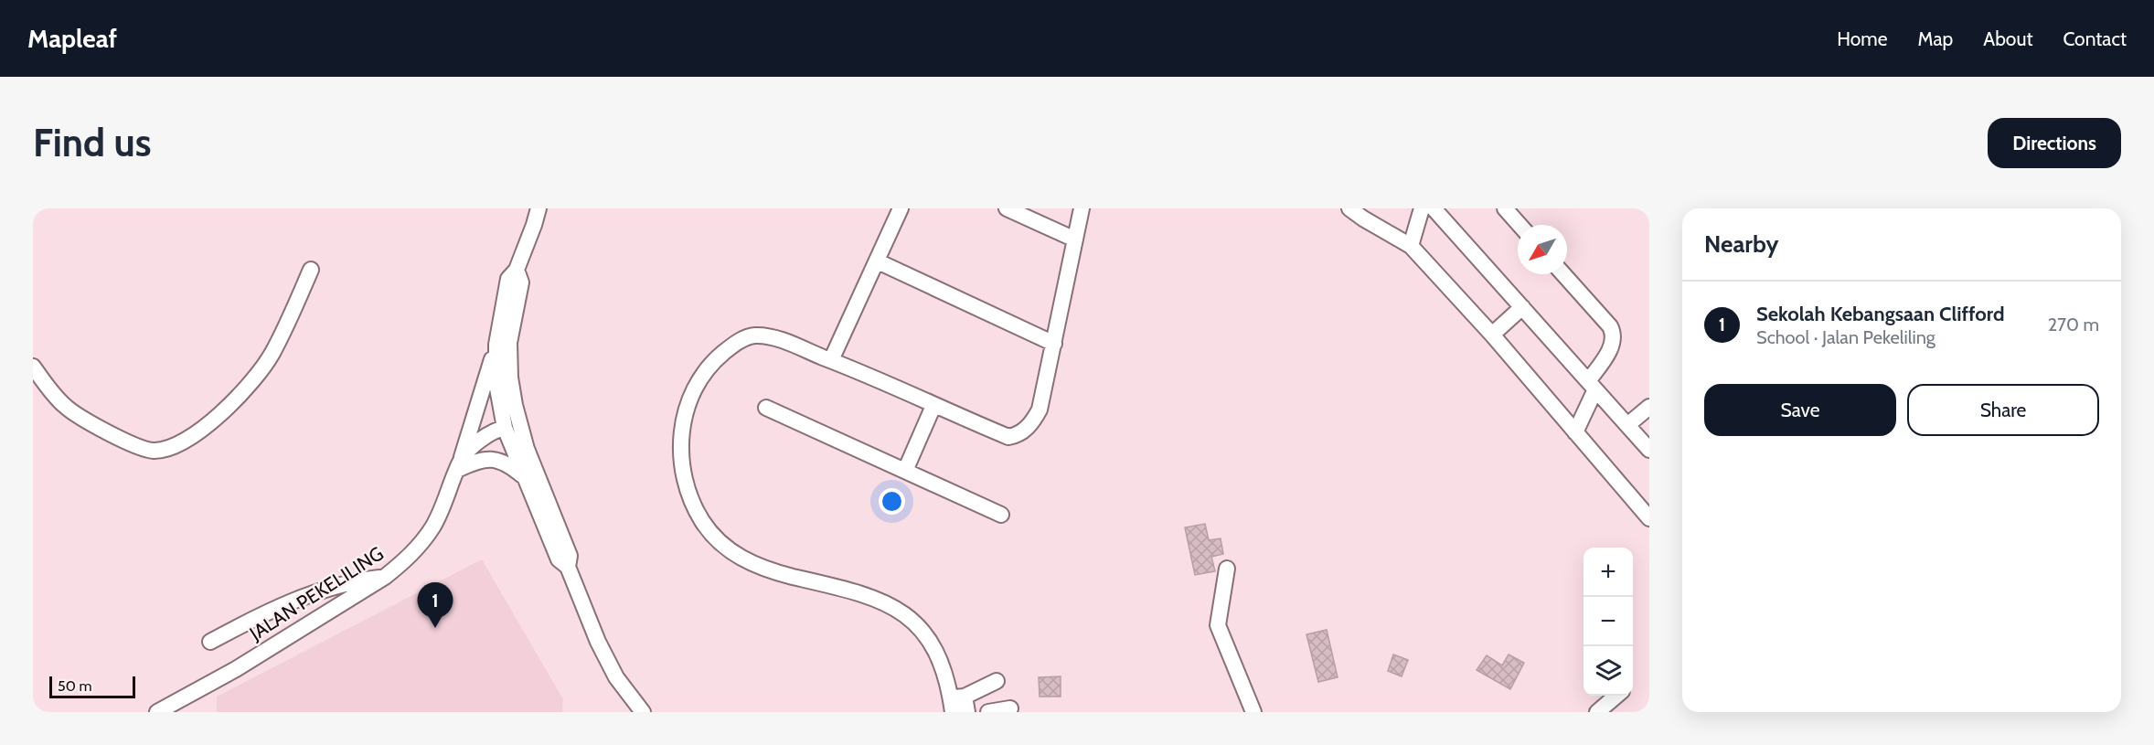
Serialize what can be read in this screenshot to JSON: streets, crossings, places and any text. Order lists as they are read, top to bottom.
{
  "streets": {
    "street": ["JALAN PEKELILING"]
  },
  "scale_bar": "50 m",
  "north": "bottom left",
  "page": {
    "header": "Mapleaf",
    "nav": [
      "Home",
      "Map",
      "About",
      "Contact"
    ],
    "buttons": [
      "Directions",
      ["Save", "Share"]
    ],
    "title": "Find us",
    "heading": "Nearby",
    "list": [
      {
        "mark": "1",
        "name": "Sekolah Kebangsaan Clifford",
        "note": "School · Jalan Pekeliling",
        "value": "270 m"
      }
    ],
    "map_buttons": ["+", "−"],
    "pins": "1",
    "scale": "50 m"
  }
}
